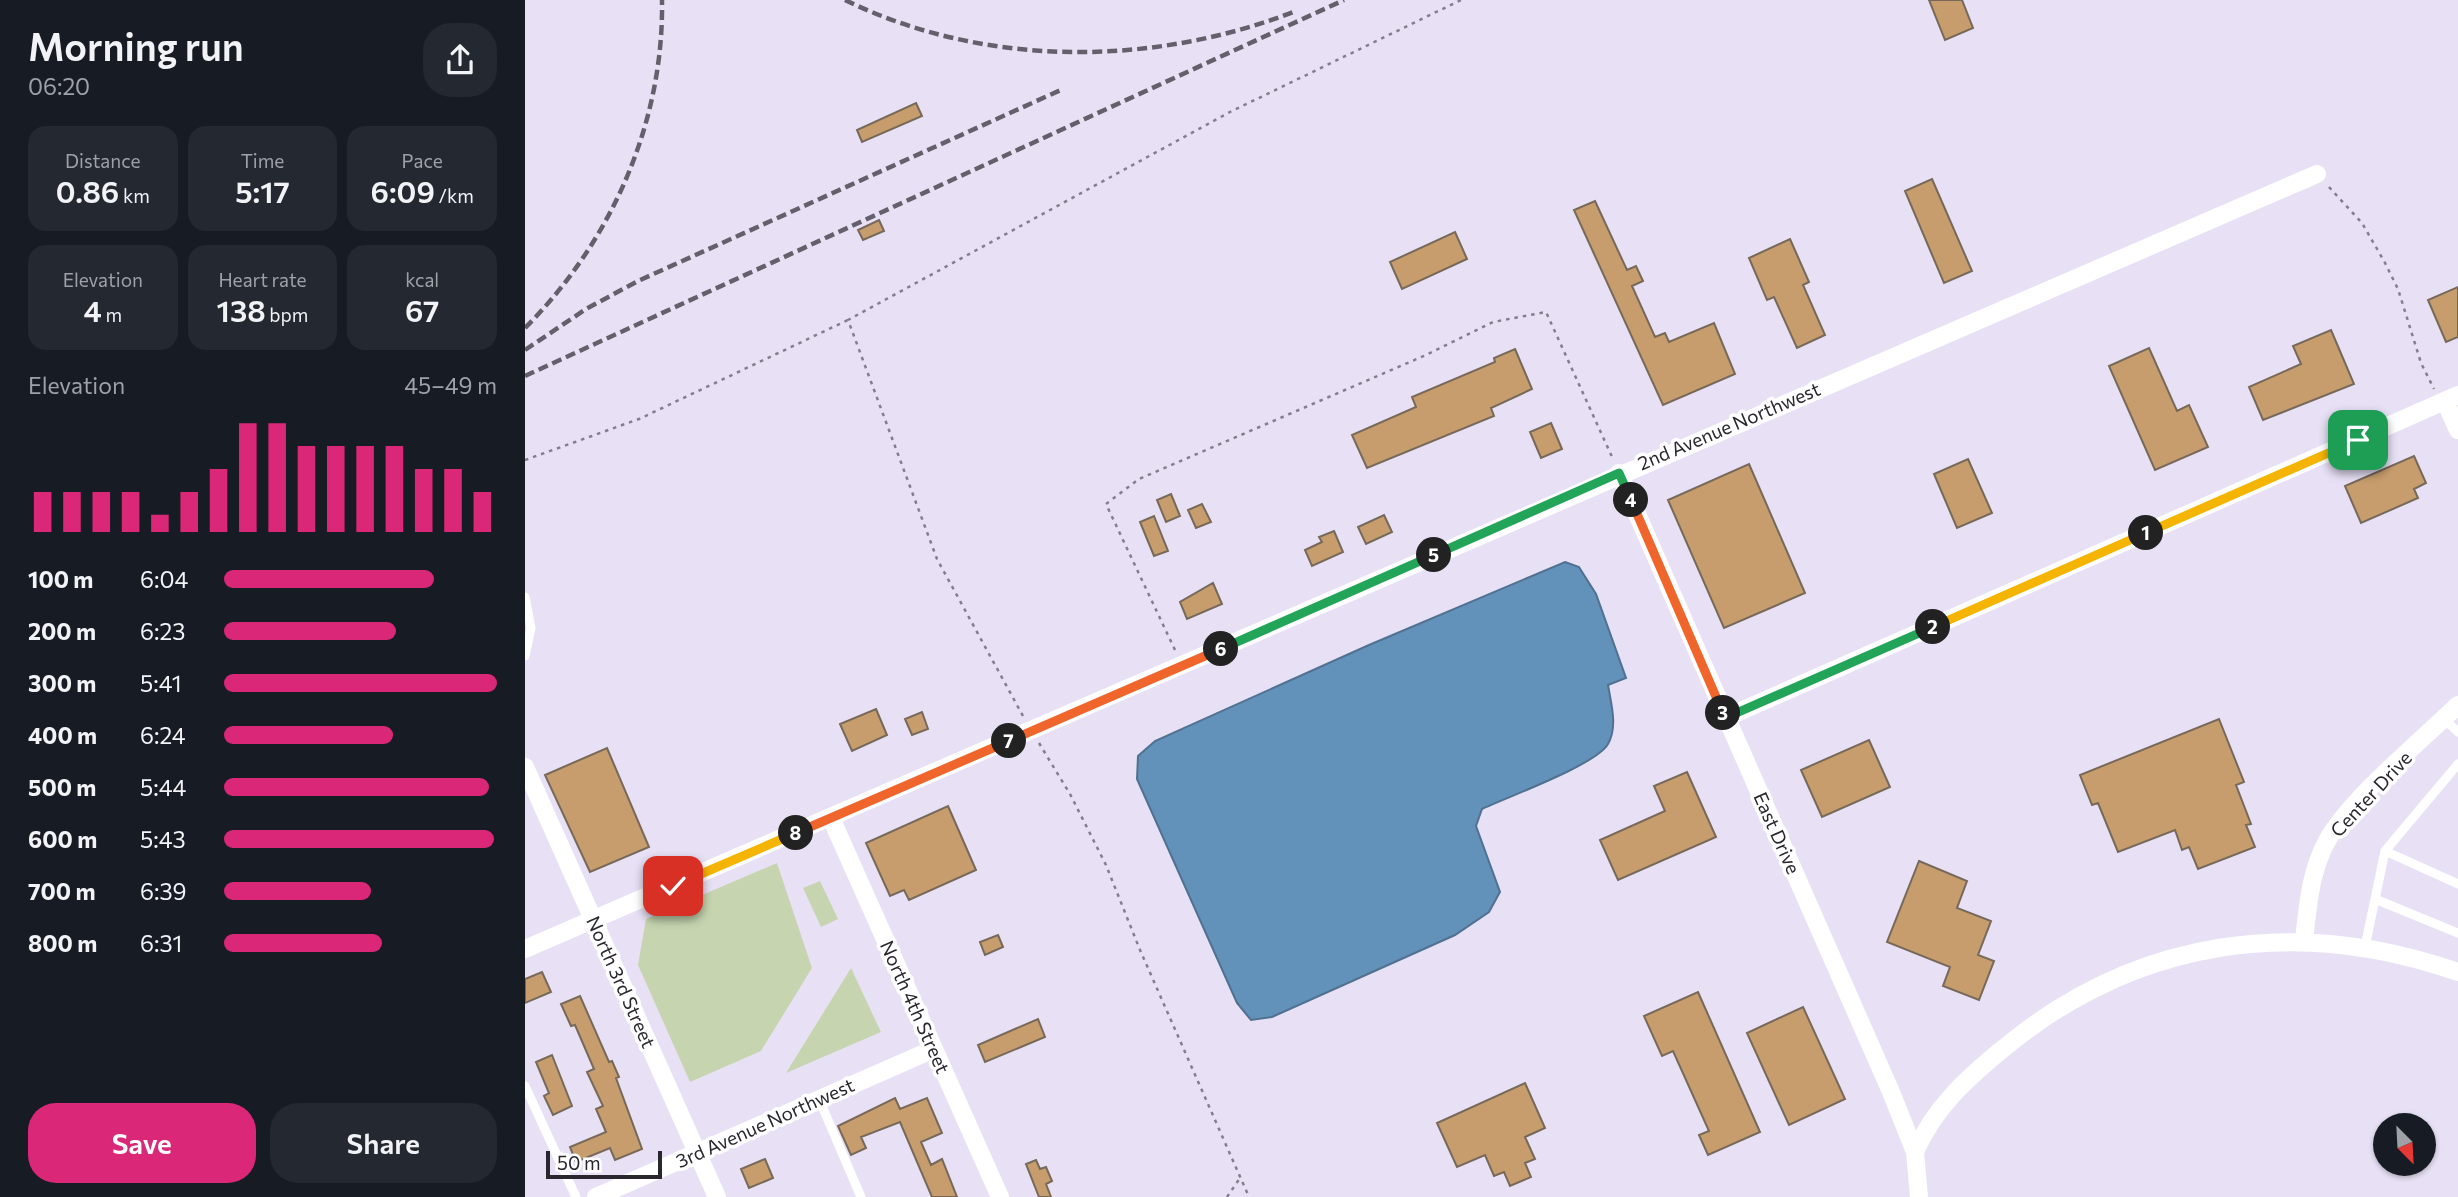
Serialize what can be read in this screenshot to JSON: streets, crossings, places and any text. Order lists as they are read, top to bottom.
{
  "streets": {
    "street": [
      "2nd Avenue Northwest",
      "Center Drive",
      "East Drive",
      "North 3rd Street",
      "North 4th Street",
      "3rd Avenue Northwest"
    ]
  },
  "crossings": [
    ["2nd Avenue Northwest", "East Drive"],
    ["2nd Avenue Northwest", "North 3rd Street"],
    ["2nd Avenue Northwest", "North 4th Street"],
    ["North 3rd Street", "3rd Avenue Northwest"],
    ["North 4th Street", "3rd Avenue Northwest"]
  ],
  "scale_bar": "50 m",
  "north": "bottom right",
  "page": {
    "heading": ["Morning run", "06:20"],
    "stats": [
      ["Distance", "0.86 km"],
      ["Time", "5:17"],
      ["Pace", "6:09 /km"],
      ["Elevation", "4 m"],
      ["Heart rate", "138 bpm"],
      ["kcal", "67"]
    ],
    "chart": ["Elevation", "45–49 m"],
    "pins": [
      "4",
      "1",
      "5",
      "2",
      "6",
      "3",
      "7",
      "8"
    ],
    "list": [
      {
        "name": "100 m",
        "note": "6:04"
      },
      {
        "name": "200 m",
        "note": "6:23"
      },
      {
        "name": "300 m",
        "note": "5:41"
      },
      {
        "name": "400 m",
        "note": "6:24"
      },
      {
        "name": "500 m",
        "note": "5:44"
      },
      {
        "name": "600 m",
        "note": "5:43"
      },
      {
        "name": "700 m",
        "note": "6:39"
      },
      {
        "name": "800 m",
        "note": "6:31"
      }
    ],
    "buttons": ["Save", "Share"],
    "scale": "50 m"
  }
}
